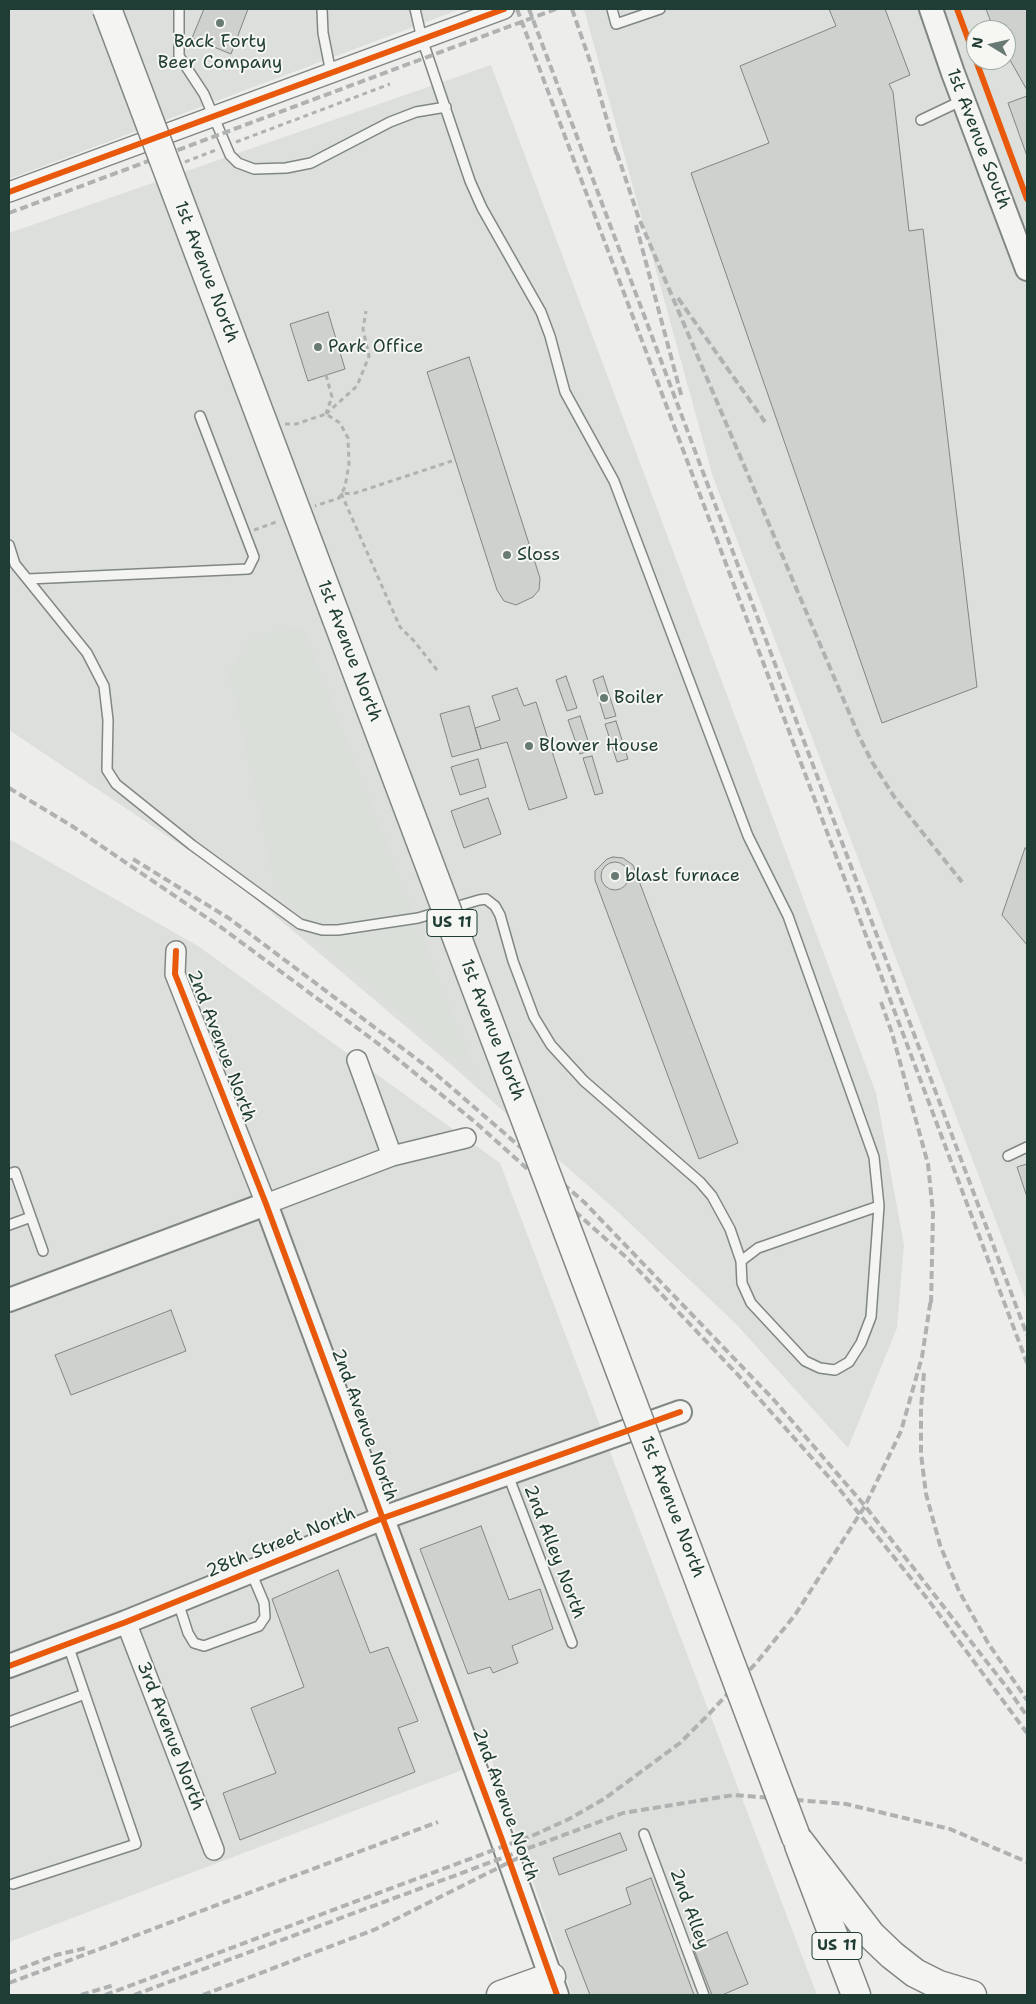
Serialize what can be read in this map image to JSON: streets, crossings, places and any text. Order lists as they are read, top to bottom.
{
  "streets": {
    "main road": ["1st Avenue North", "US 11"],
    "street": [
      "1st Avenue South",
      "2nd Avenue North",
      "28th Street North",
      "3rd Avenue North"
    ],
    "lane": ["2nd Alley North", "2nd Alley"]
  },
  "crossings": [
    ["1st Avenue North", "US 11"],
    ["2nd Avenue North", "28th Street North"],
    ["28th Street North", "2nd Alley North"],
    ["28th Street North", "3rd Avenue North"]
  ],
  "places": [
    "Back Forty Beer Company",
    "Park Office",
    "Sloss",
    "Boiler",
    "Blower House",
    "blast furnace"
  ],
  "north": "left"
}
